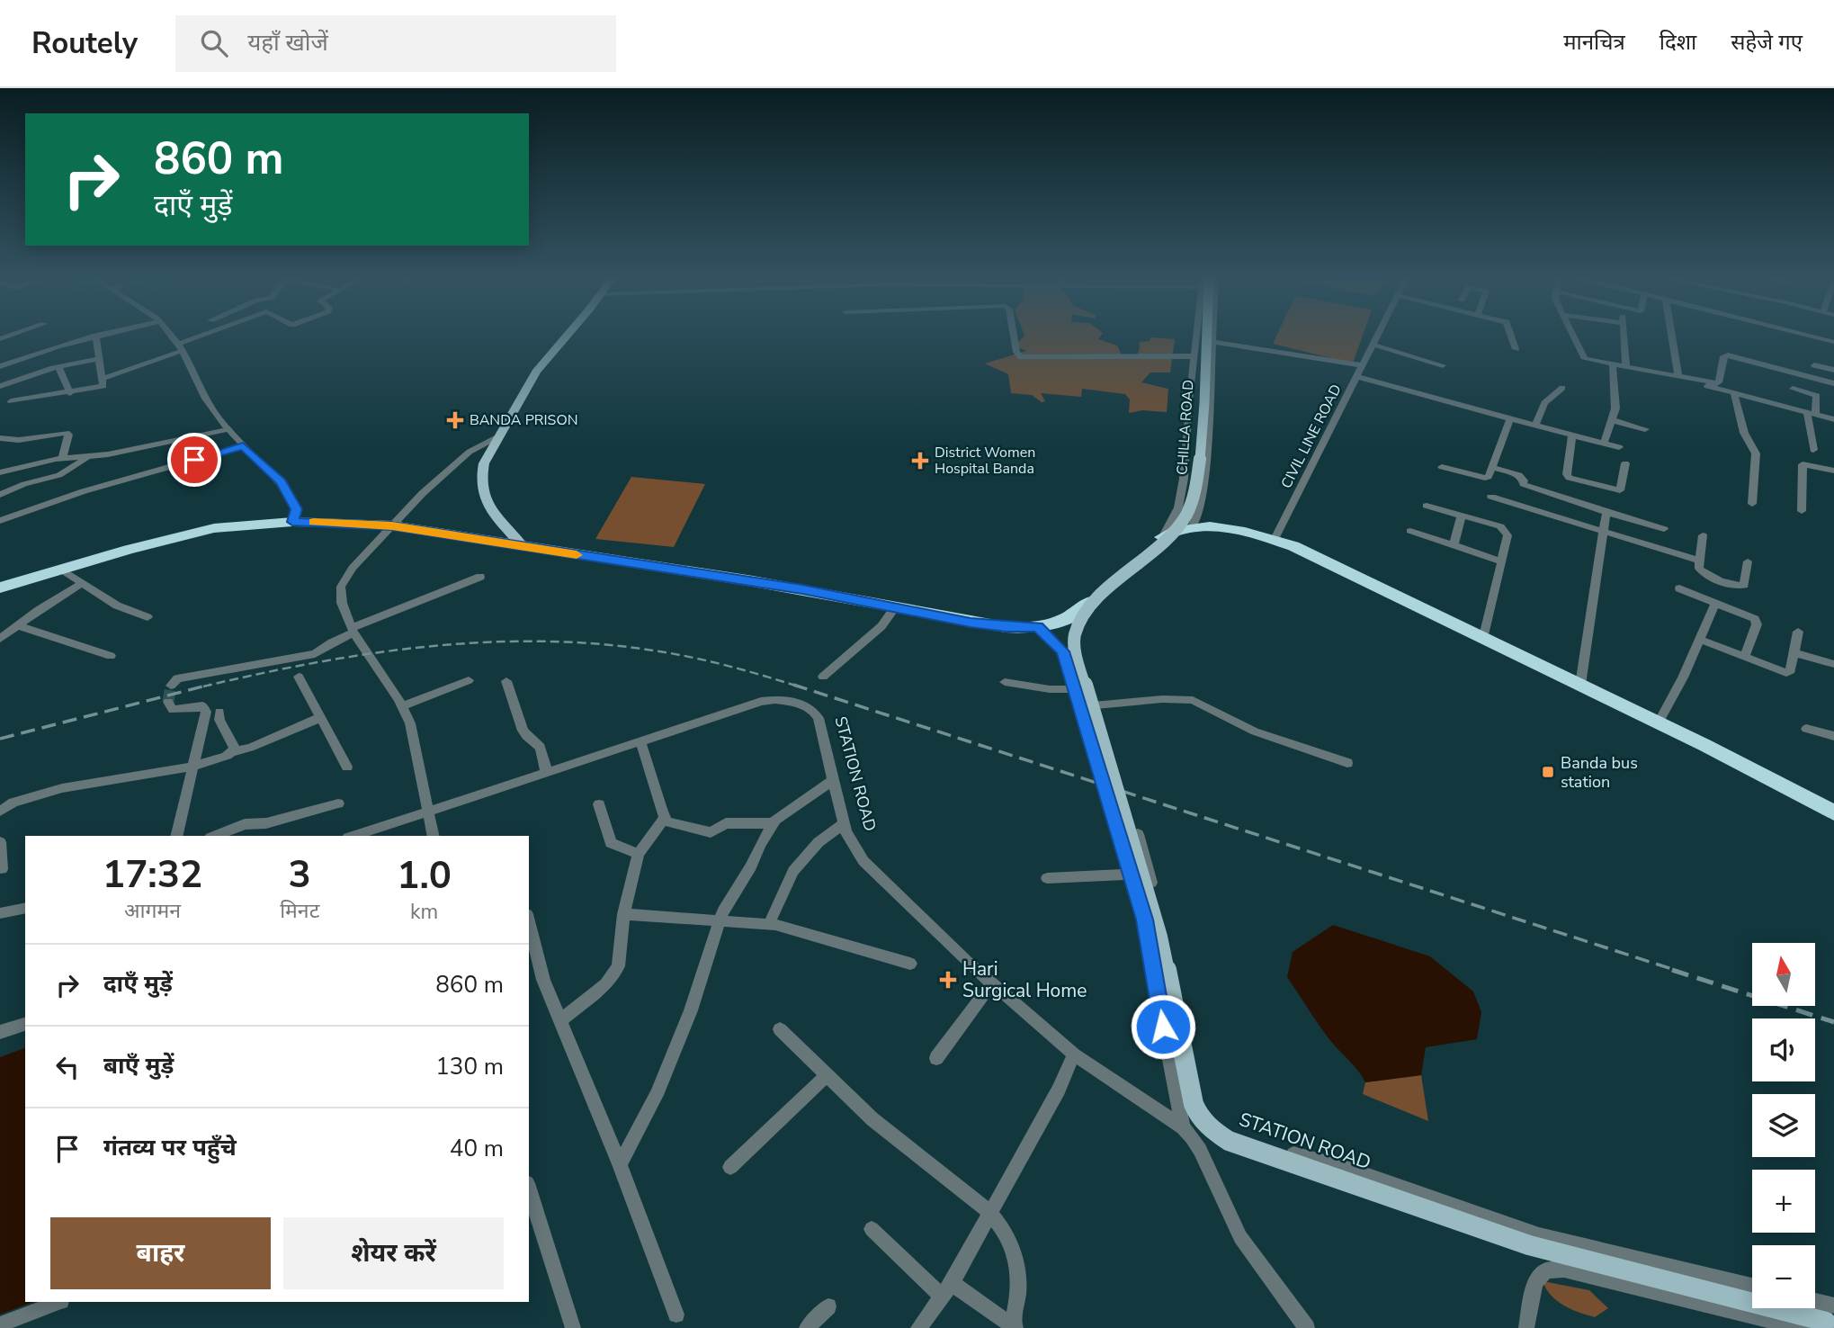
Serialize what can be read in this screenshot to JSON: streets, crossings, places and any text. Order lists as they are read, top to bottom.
{
  "streets": {
    "main road": ["CHILLA ROAD", "STATION ROAD"],
    "street": ["CIVIL LINE ROAD"]
  },
  "crossings": [
    ["CHILLA ROAD", "STATION ROAD"]
  ],
  "places": {
    "health": ["BANDA PRISON", "District Women Hospital Banda", "Hari Surgical Home"],
    "transit": ["Banda bus station"]
  },
  "north": "top",
  "page": {
    "header": "Routely",
    "search": "यहाँ खोजें",
    "nav": ["मानचित्र", "दिशा", "सहेजे गए"],
    "turn": ["860 m", "दाएँ मुड़ें"],
    "eta": [
      "17:32",
      "आगमन",
      "3",
      "मिनट",
      "1.0",
      "km"
    ],
    "map_buttons": ["+", "−"],
    "list": [
      {
        "name": "दाएँ मुड़ें",
        "value": "860 m"
      },
      {
        "name": "बाएँ मुड़ें",
        "value": "130 m"
      },
      {
        "name": "गंतव्य पर पहुँचे",
        "value": "40 m"
      }
    ],
    "buttons": ["बाहर", "शेयर करें"]
  }
}
